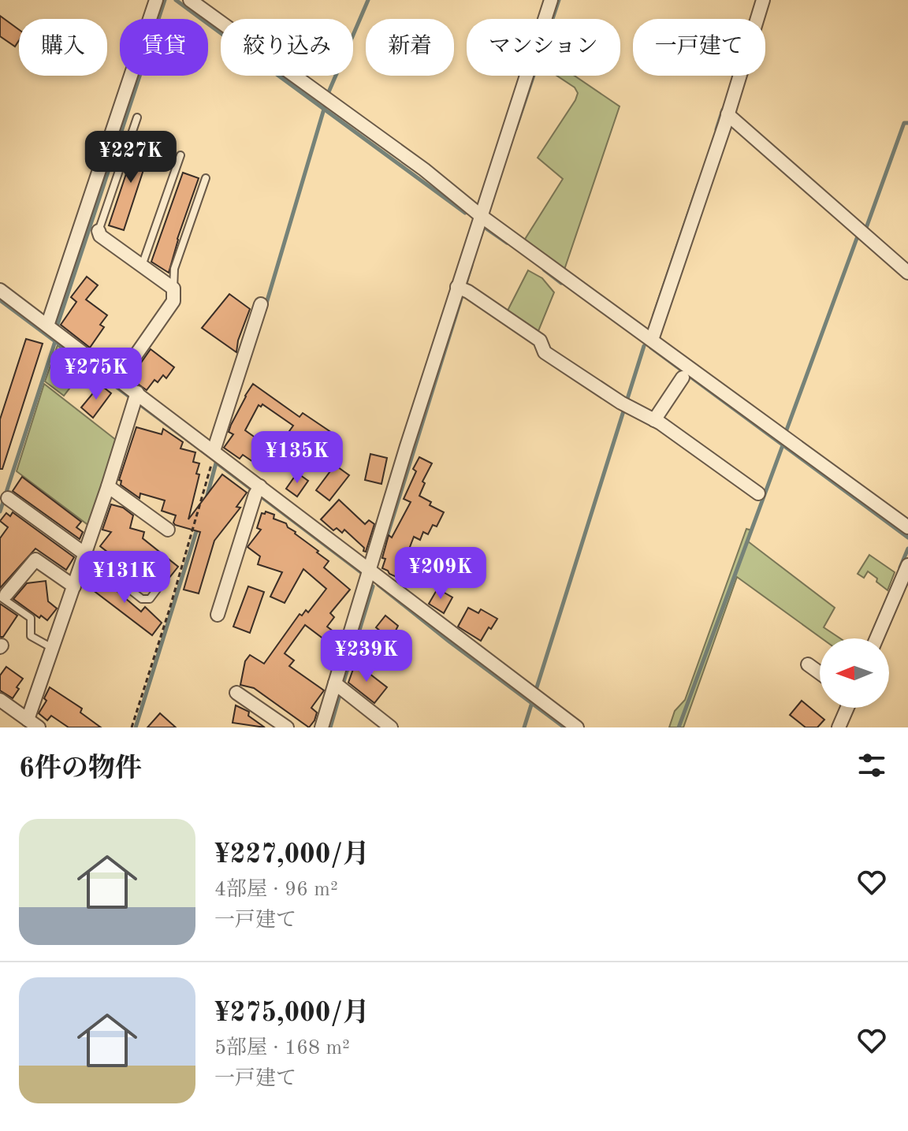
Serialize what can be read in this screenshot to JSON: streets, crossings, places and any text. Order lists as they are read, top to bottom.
{
  "north": "left",
  "page": {
    "chip": [
      "購入",
      "賃貸",
      "絞り込み",
      "新着",
      "マンション",
      "一戸建て"
    ],
    "price": [
      "¥227K",
      "¥275K",
      "¥135K",
      "¥209K",
      "¥131K",
      "¥239K"
    ],
    "heading": "6件の物件",
    "list": [
      {
        "name": "¥227,000/月",
        "note": "4部屋 · 96 m² · 一戸建て"
      },
      {
        "name": "¥275,000/月",
        "note": "5部屋 · 168 m² · 一戸建て"
      }
    ]
  }
}
